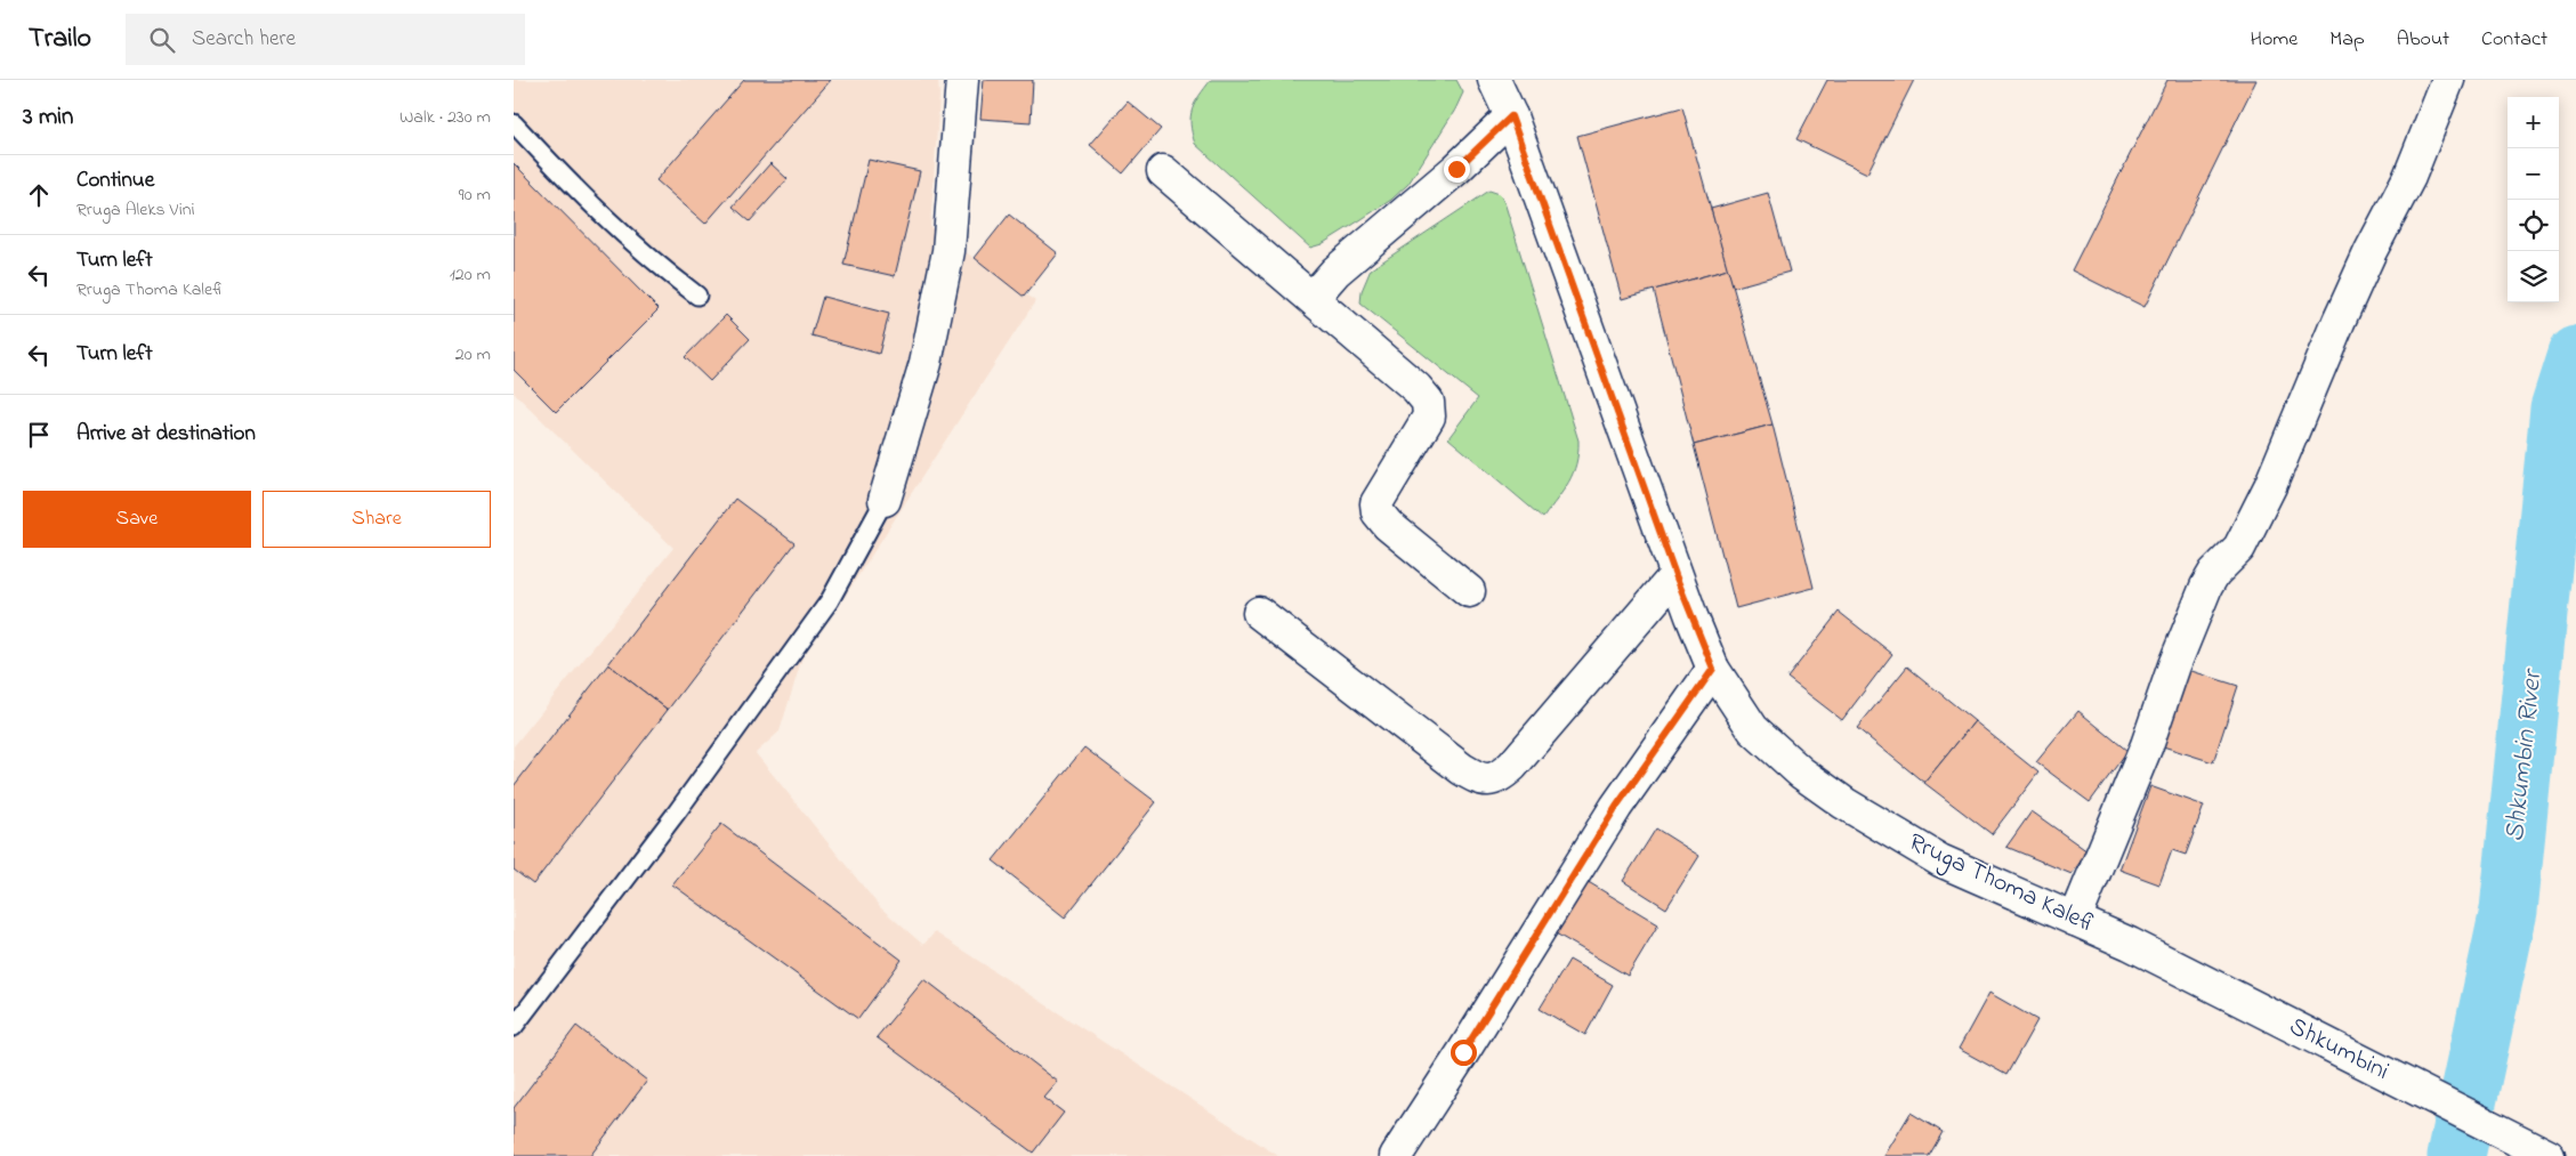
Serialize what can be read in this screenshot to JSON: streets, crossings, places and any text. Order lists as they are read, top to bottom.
{
  "streets": {
    "street": ["Rruga Thoma Kalefi", "Shkumbini"]
  },
  "crossings": [
    ["Rruga Thoma Kalefi", "Shkumbini"]
  ],
  "water": ["Shkumbin River"],
  "page": {
    "header": "Trailo",
    "search": "Search here",
    "nav": [
      "Home",
      "Map",
      "About",
      "Contact"
    ],
    "heading": ["3 min", "Walk · 230 m"],
    "map_buttons": ["+", "−"],
    "list": [
      ["Continue", "Rruga Aleks Vini", "90 m"],
      ["Turn left", "Rruga Thoma Kalefi", "120 m"],
      ["Turn left", "20 m"],
      "Arrive at destination"
    ],
    "buttons": ["Save", "Share"]
  }
}
